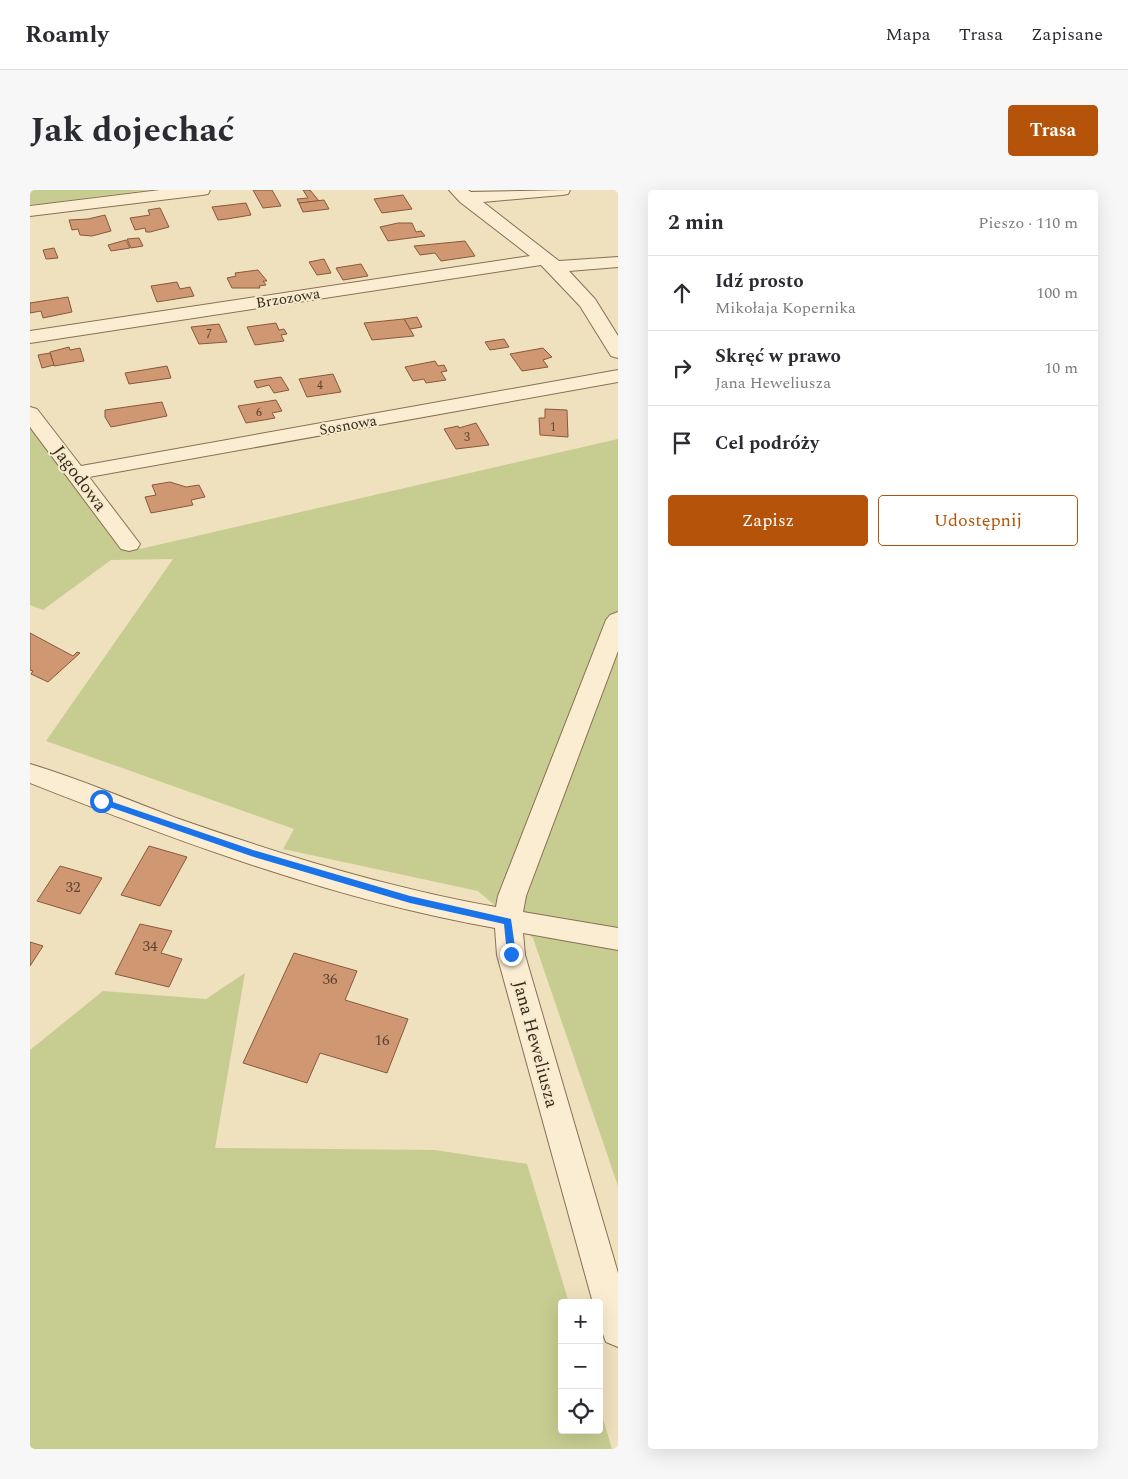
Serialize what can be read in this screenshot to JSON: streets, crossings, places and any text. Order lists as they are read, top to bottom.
{
  "streets": {
    "street": [
      "Brzozowa",
      "Sosnowa",
      "Jagodowa",
      "Jana Heweliusza"
    ]
  },
  "crossings": [
    ["Sosnowa", "Jagodowa"]
  ],
  "house_numbers": [
    "7",
    "4",
    "6",
    "1",
    "3",
    "32",
    "34",
    "36",
    "16"
  ],
  "page": {
    "header": "Roamly",
    "nav": ["Mapa", "Trasa", "Zapisane"],
    "title": "Jak dojechać",
    "buttons": [
      "Trasa",
      ["Zapisz", "Udostępnij"]
    ],
    "heading": ["2 min", "Pieszo · 110 m"],
    "list": [
      ["Idź prosto", "Mikołaja Kopernika", "100 m"],
      ["Skręć w prawo", "Jana Heweliusza", "10 m"],
      "Cel podróży"
    ],
    "map_buttons": ["+", "−"]
  }
}
